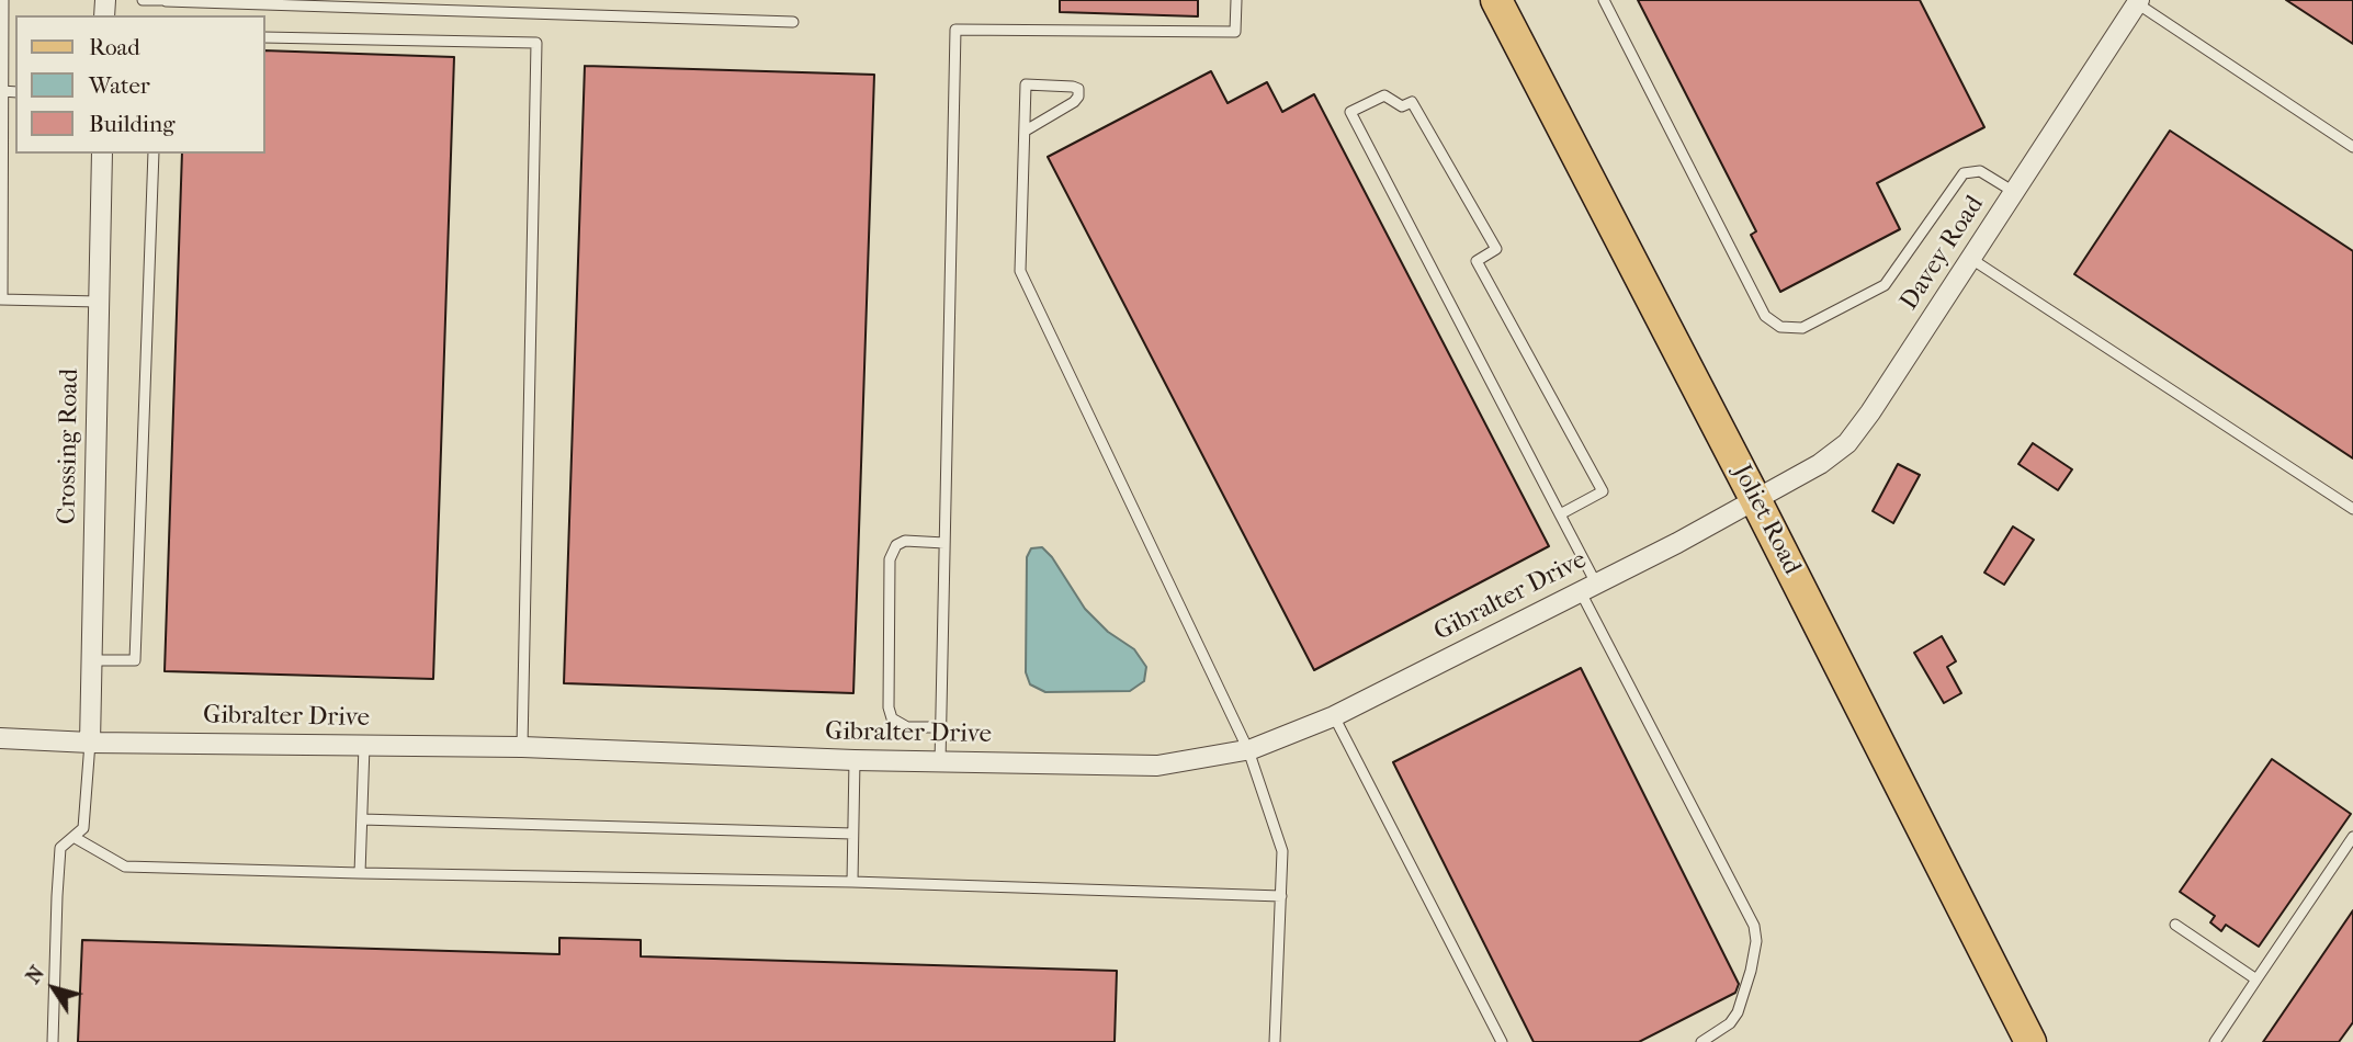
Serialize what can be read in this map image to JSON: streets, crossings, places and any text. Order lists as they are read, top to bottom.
{
  "streets": {
    "main road": ["Joliet Road"],
    "street": ["Davey Road", "Crossing Road", "Gibralter Drive"]
  },
  "crossings": [
    ["Davey Road", "Joliet Road"],
    ["Davey Road", "Gibralter Drive"],
    ["Crossing Road", "Gibralter Drive"],
    ["Joliet Road", "Gibralter Drive"]
  ],
  "legend": ["Road", "Water", "Building"],
  "north": "top left"
}
